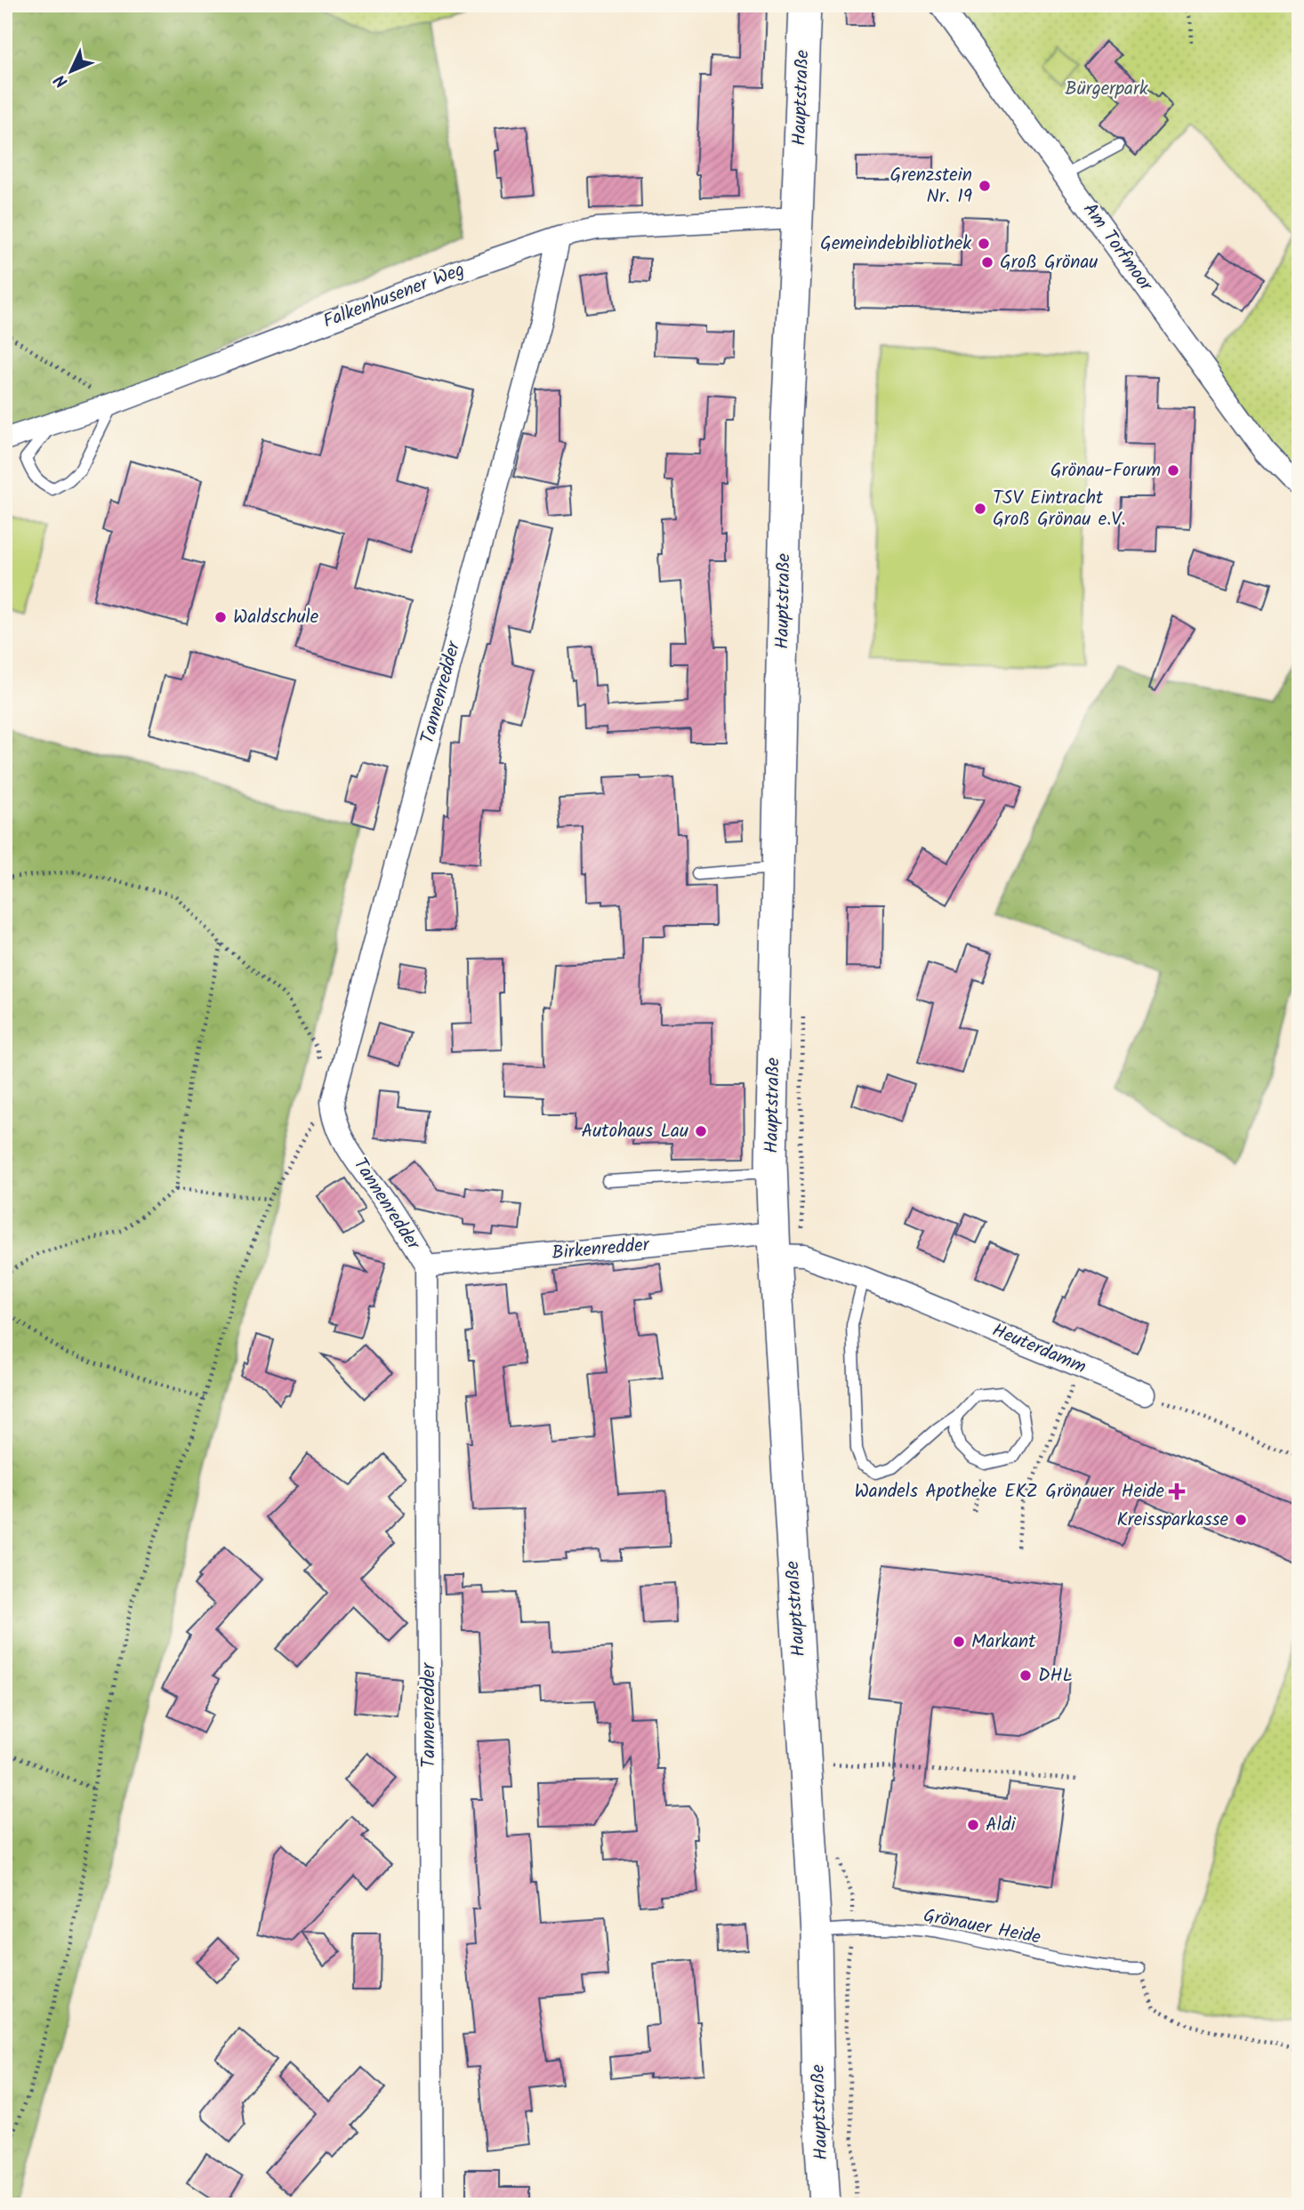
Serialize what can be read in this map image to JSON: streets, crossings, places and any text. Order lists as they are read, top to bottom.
{
  "streets": {
    "main road": ["Hauptstraße"],
    "street": [
      "Am Torfmoor",
      "Falkenhusener Weg",
      "Tannenredder",
      "Birkenredder",
      "Heuterdamm"
    ],
    "lane": ["Grönauer Heide"]
  },
  "crossings": [
    ["Hauptstraße", "Falkenhusener Weg"],
    ["Hauptstraße", "Birkenredder"],
    ["Hauptstraße", "Heuterdamm"],
    ["Hauptstraße", "Grönauer Heide"],
    ["Falkenhusener Weg", "Tannenredder"],
    ["Tannenredder", "Birkenredder"],
    ["Birkenredder", "Heuterdamm"]
  ],
  "parks": ["Bürgerpark"],
  "places": {
    "other": [
      "Grenzstein Nr. 19",
      "Gemeindebibliothek",
      "Groß Grönau",
      "Grönau-Forum",
      "TSV Eintracht Groß Grönau e.V.",
      "Waldschule",
      "Autohaus Lau",
      "Kreissparkasse",
      "Markant",
      "DHL",
      "Aldi"
    ],
    "health": ["Wandels Apotheke EKZ Grönauer Heide"]
  },
  "north": "bottom left"
}
